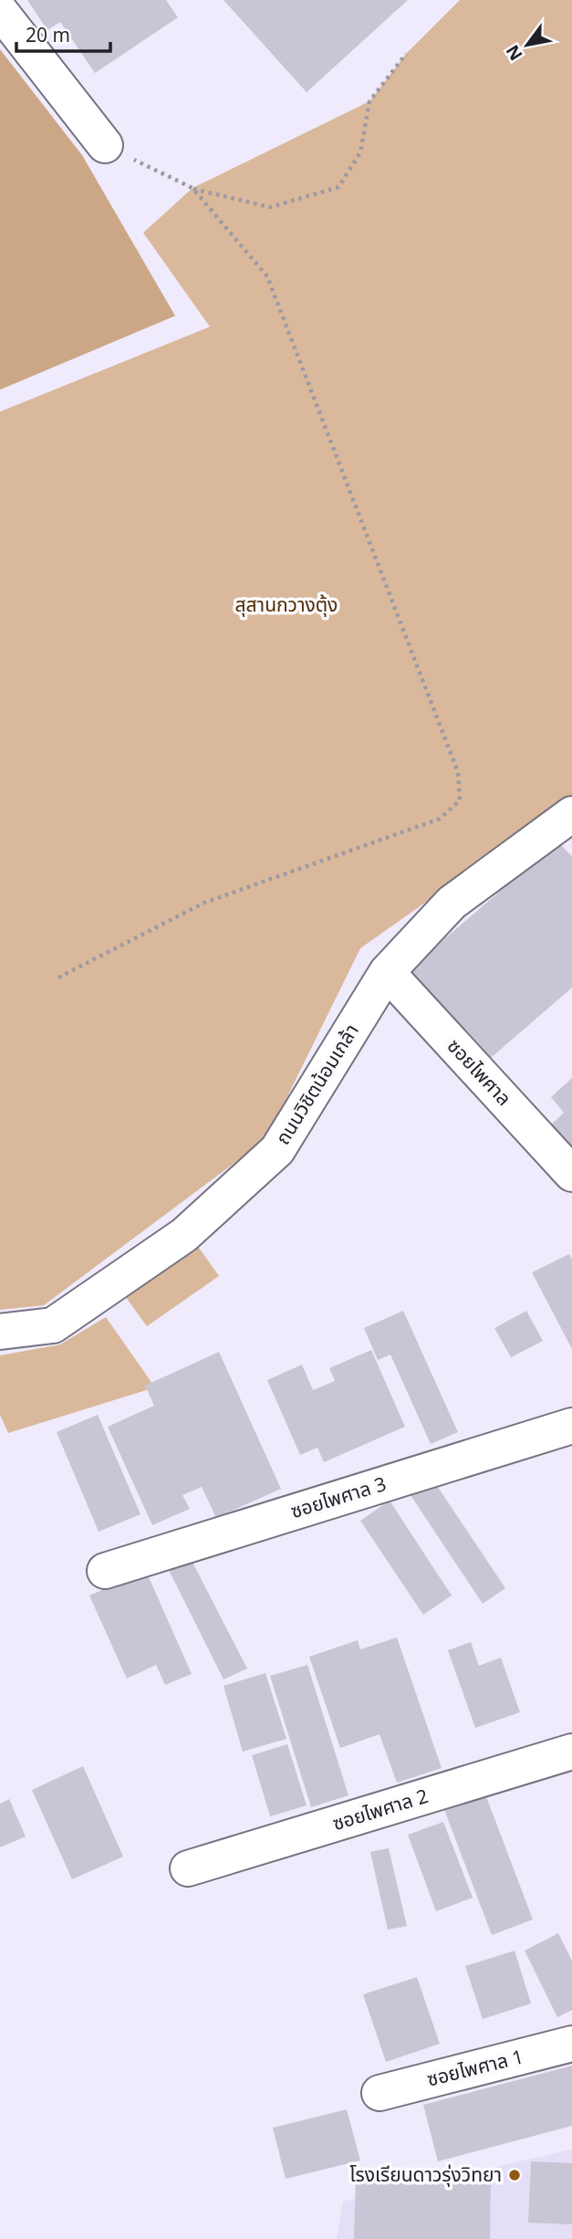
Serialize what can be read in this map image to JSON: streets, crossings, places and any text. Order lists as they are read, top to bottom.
{
  "streets": {
    "street": [
      "ซอยไพศาล",
      "ถนนวิชิตน้อมเกล้า",
      "ซอยไพศาล 3",
      "ซอยไพศาล 2",
      "ซอยไพศาล 1"
    ]
  },
  "crossings": [
    ["ซอยไพศาล", "ถนนวิชิตน้อมเกล้า"]
  ],
  "parks": ["สุสานกวางตุ้ง"],
  "places": ["โรงเรียนดาวรุ่งวิทยา"],
  "scale_bar": "20 m",
  "north": "bottom left"
}
